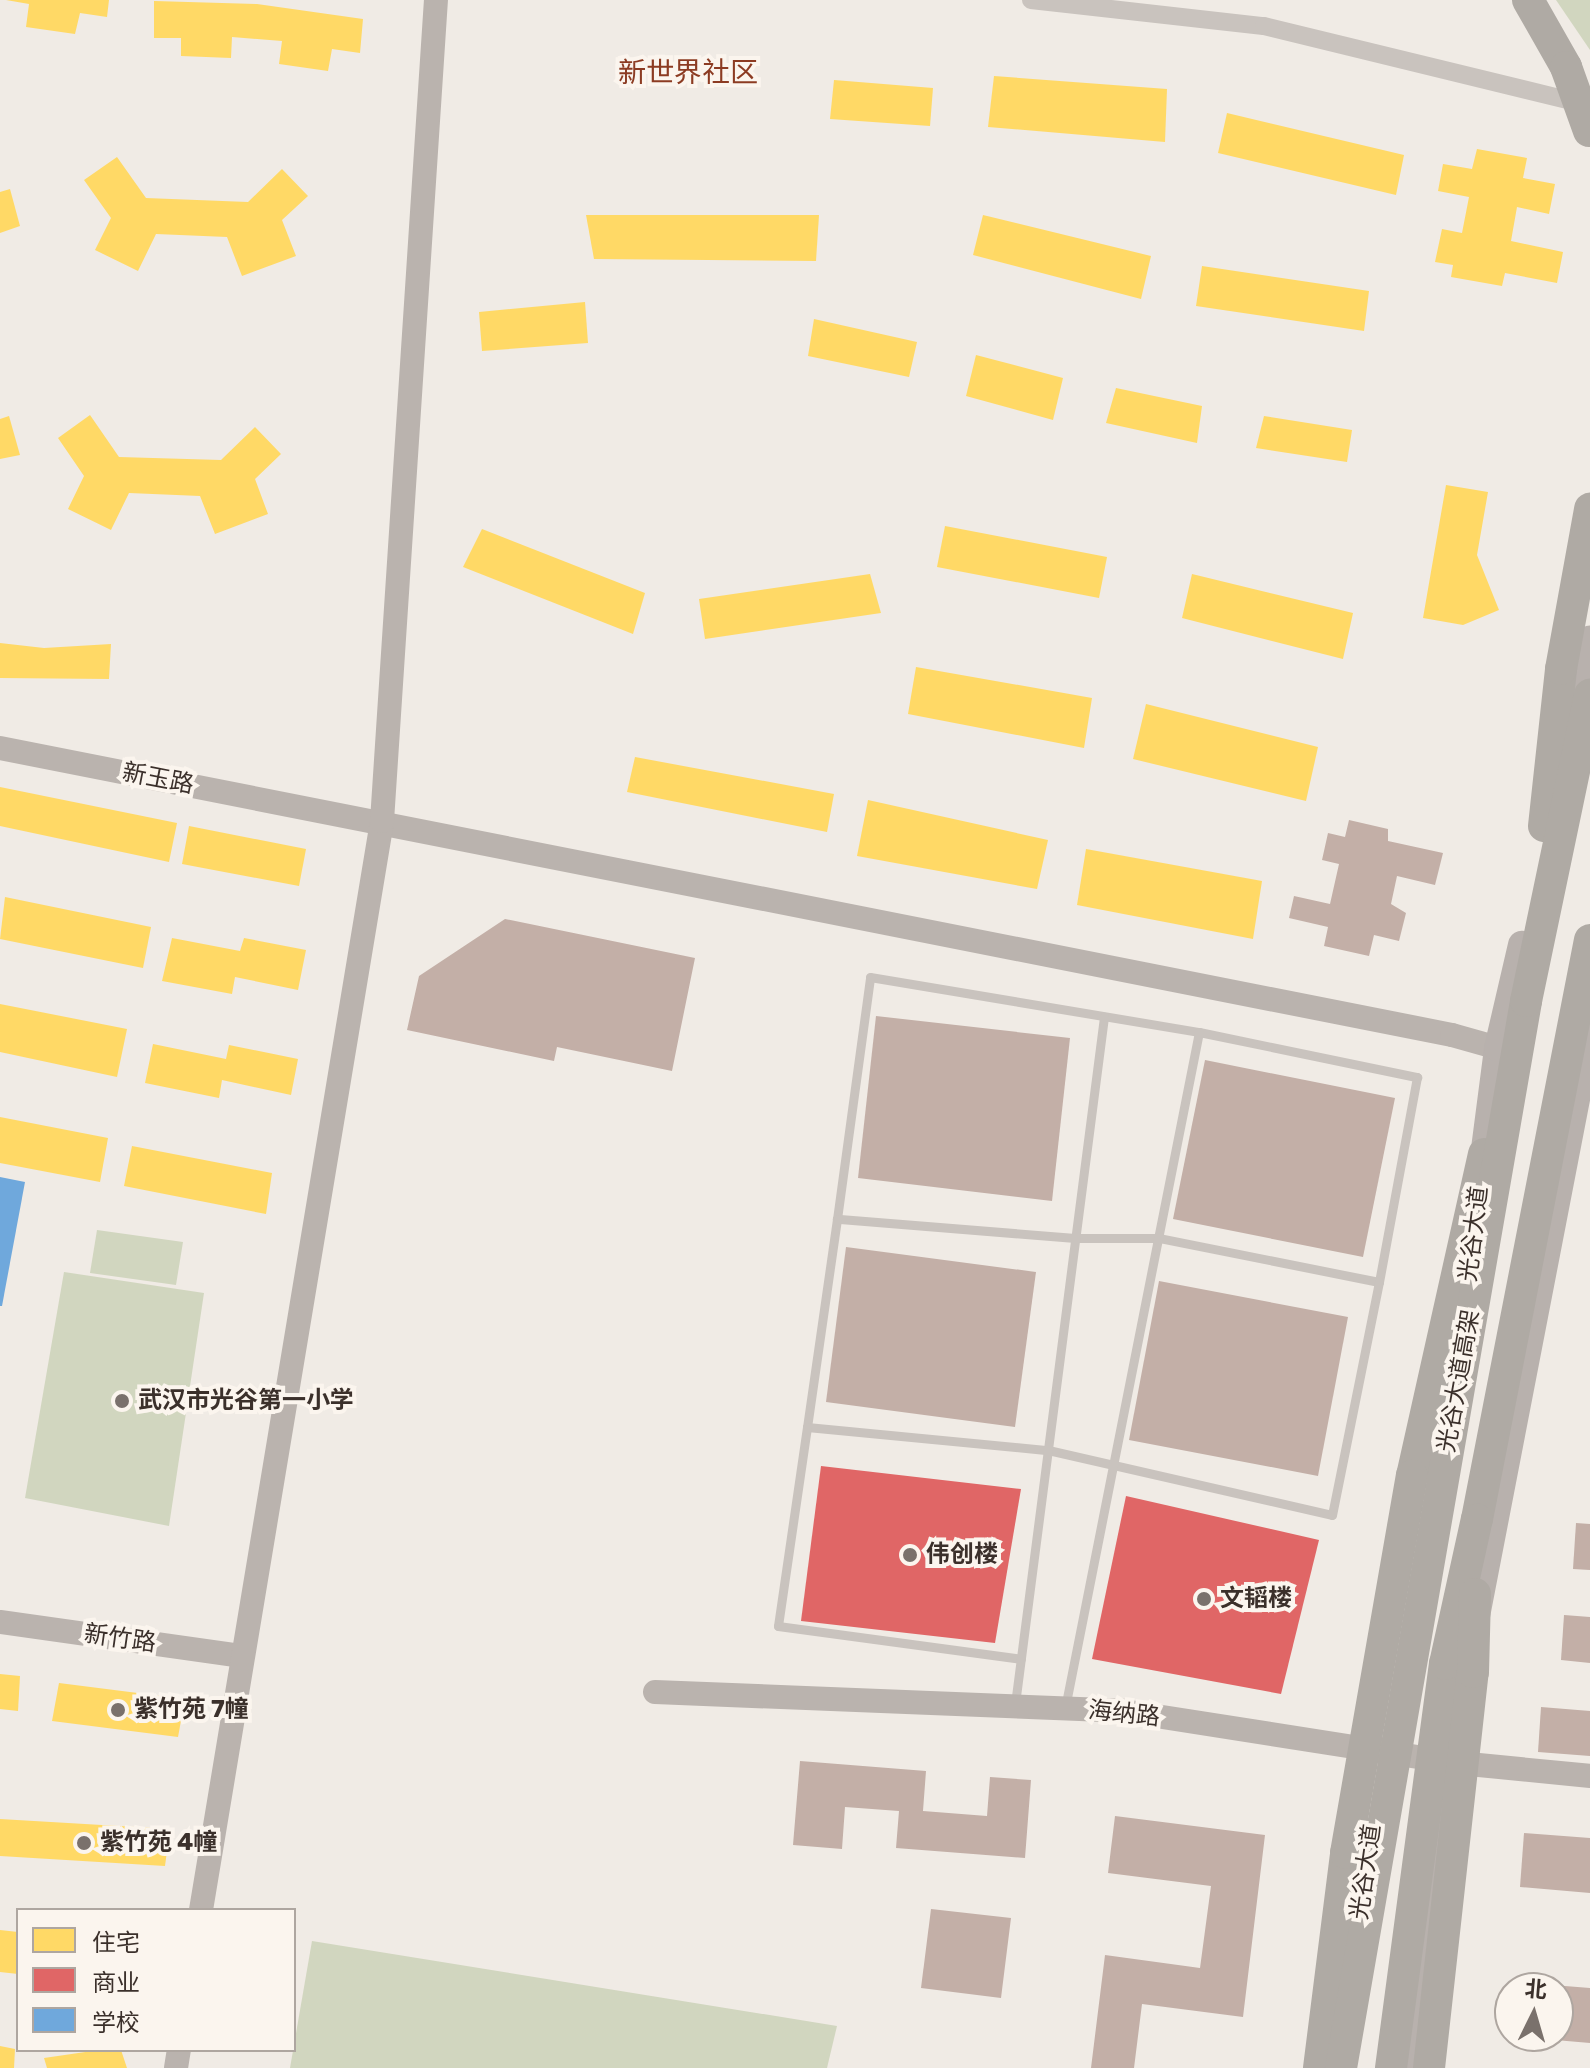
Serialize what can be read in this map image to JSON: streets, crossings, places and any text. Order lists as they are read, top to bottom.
{
  "streets": {
    "highway": ["光谷大道高架"],
    "main road": ["光谷大道"],
    "street": ["新玉路", "新竹路", "海纳路"]
  },
  "crossings": [
    ["新玉路", "光谷大道"],
    ["光谷大道", "光谷大道高架"],
    ["光谷大道", "海纳路"]
  ],
  "districts": ["新世界社区"],
  "places": [
    "武汉市光谷第一小学",
    "伟创楼",
    "文韬楼",
    "紫竹苑 7幢",
    "紫竹苑 4幢"
  ],
  "legend": ["住宅", "商业", "学校"],
  "north": "top"
}
